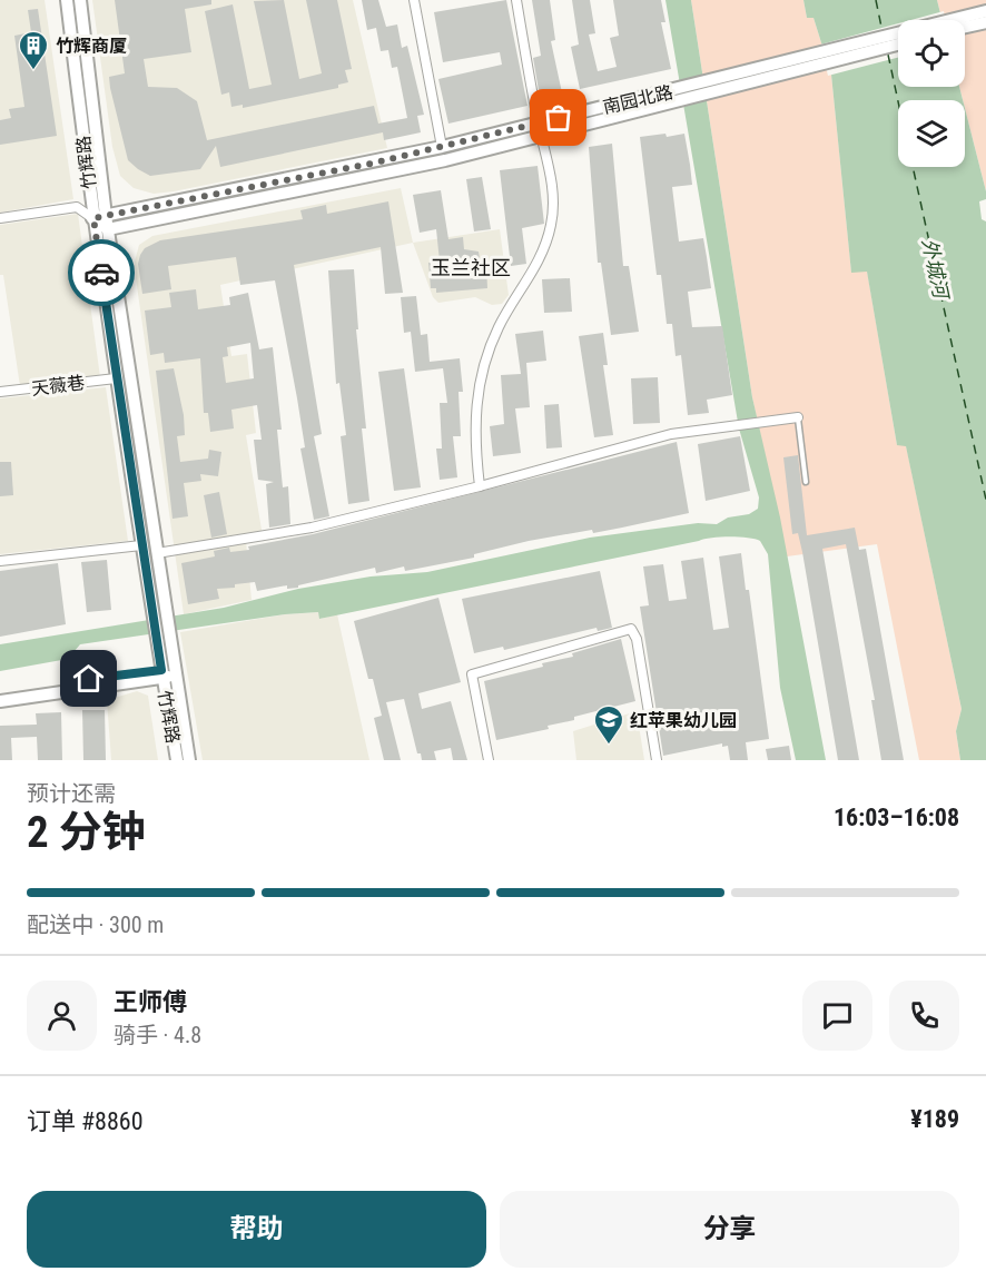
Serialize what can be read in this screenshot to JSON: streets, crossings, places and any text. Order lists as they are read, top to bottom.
{
  "streets": {
    "main road": ["南园北路", "竹辉路"],
    "street": ["天薇巷"]
  },
  "crossings": [
    ["南园北路", "竹辉路"],
    ["竹辉路", "天薇巷"]
  ],
  "districts": ["玉兰社区"],
  "water": ["外城河"],
  "places": {
    "building": ["竹辉商厦"],
    "school or university": ["红苹果幼儿园"]
  },
  "page": {
    "heading": ["2 分钟", "预计还需", "16:03–16:08"],
    "panel": [
      "王师傅",
      "骑手 · 4.8",
      "订单 #8860",
      "¥189"
    ],
    "bar": "配送中 · 300 m",
    "buttons": ["帮助", "分享"]
  }
}
